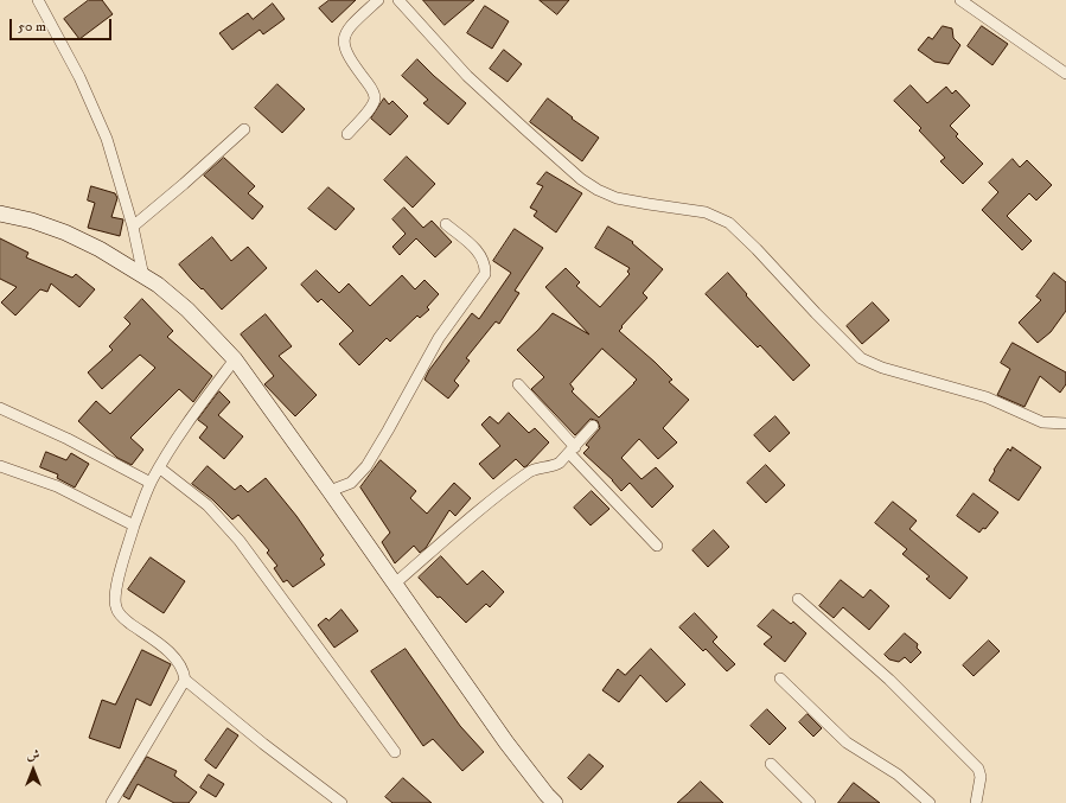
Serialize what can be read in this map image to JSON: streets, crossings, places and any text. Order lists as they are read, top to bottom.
{
  "scale_bar": "50 m",
  "north": "top"
}
